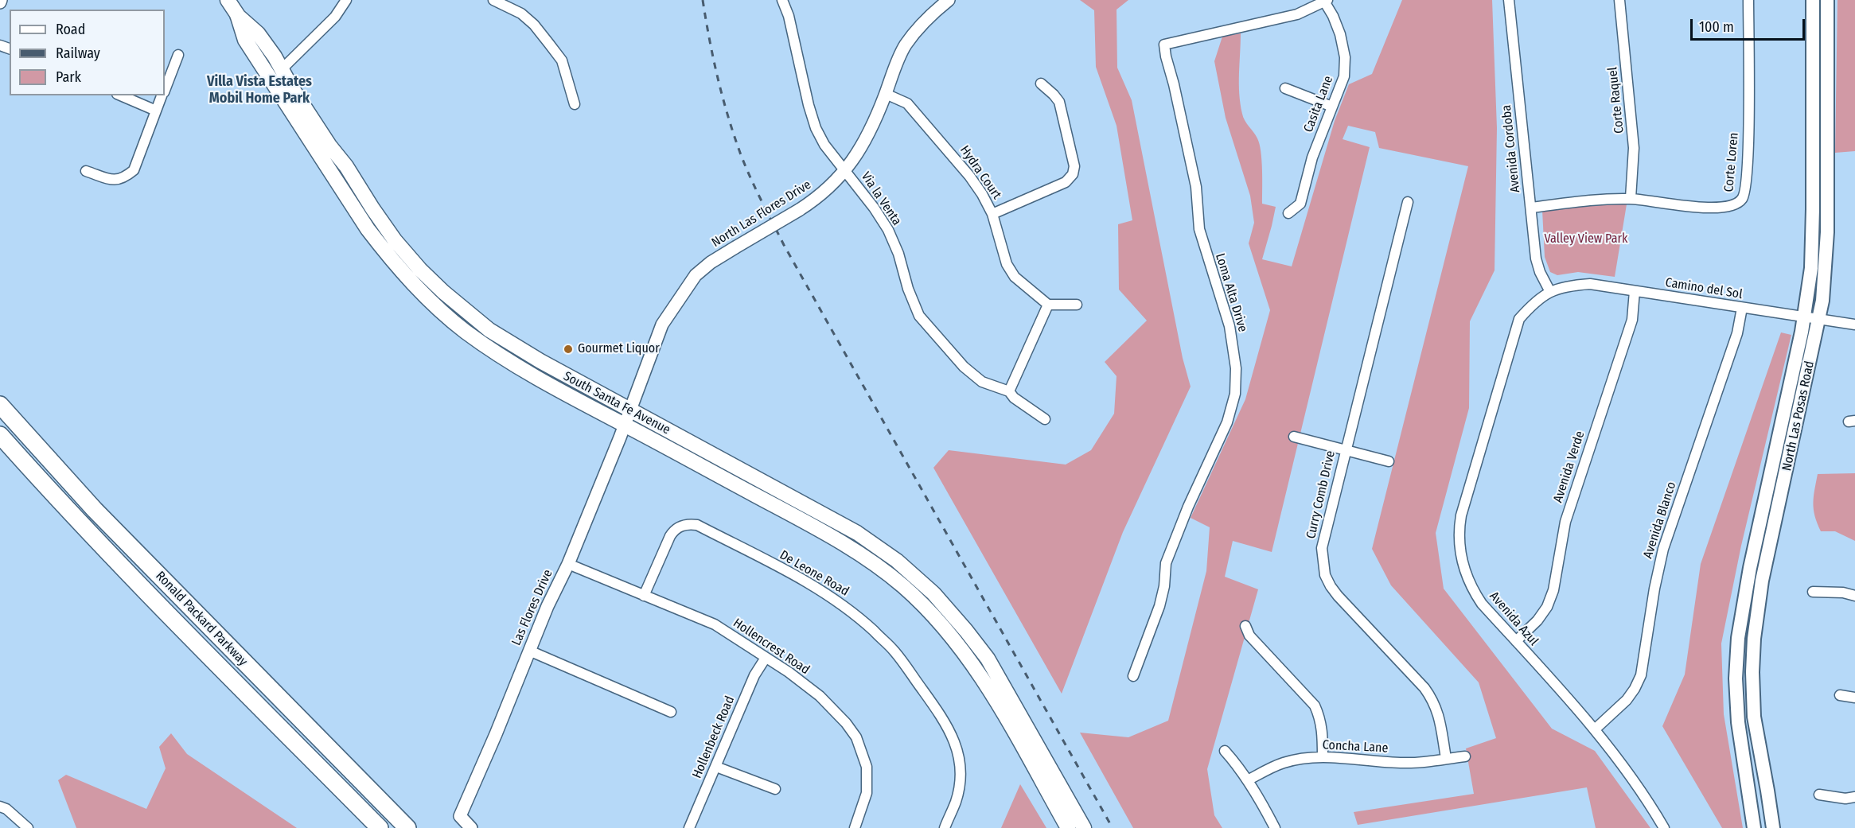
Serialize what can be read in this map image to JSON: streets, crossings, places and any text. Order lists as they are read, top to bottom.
{
  "streets": {
    "highway": ["Ronald Packard Parkway"],
    "main road": ["South Santa Fe Avenue", "North Las Posas Road"],
    "street": [
      "Corte Raquel",
      "Casita Lane",
      "Avenida Cordoba",
      "Corte Loren",
      "Hydra Court",
      "Via la Venta",
      "North Las Flores Drive",
      "Camino del Sol",
      "Loma Alta Drive",
      "Avenida Verde",
      "Curry Comb Drive",
      "Avenida Blanco",
      "De Leone Road",
      "Las Flores Drive",
      "Avenida Azul",
      "Hollencrest Road",
      "Hollenbeck Road",
      "Concha Lane"
    ]
  },
  "crossings": [
    ["Corte Raquel", "Corte Loren"],
    ["Casita Lane", "Loma Alta Drive"],
    ["Avenida Cordoba", "Corte Loren"],
    ["Avenida Cordoba", "Camino del Sol"],
    ["Avenida Cordoba", "Avenida Azul"],
    ["Hydra Court", "North Las Flores Drive"],
    ["Via la Venta", "North Las Flores Drive"],
    ["North Las Flores Drive", "South Santa Fe Avenue"],
    ["North Las Flores Drive", "Las Flores Drive"],
    ["Camino del Sol", "North Las Posas Road"],
    ["Camino del Sol", "Avenida Verde"],
    ["Camino del Sol", "Avenida Blanco"],
    ["Camino del Sol", "Avenida Azul"],
    ["South Santa Fe Avenue", "Las Flores Drive"],
    ["Avenida Verde", "Avenida Azul"],
    ["Curry Comb Drive", "Concha Lane"],
    ["Avenida Blanco", "Avenida Azul"],
    ["De Leone Road", "Hollencrest Road"],
    ["Las Flores Drive", "Hollencrest Road"],
    ["Hollencrest Road", "Hollenbeck Road"]
  ],
  "districts": ["Villa Vista Estates Mobil Home Park"],
  "parks": ["Valley View Park"],
  "places": ["Gourmet Liquor"],
  "legend": ["Road", "Railway", "Park"],
  "scale_bar": "100 m"
}
